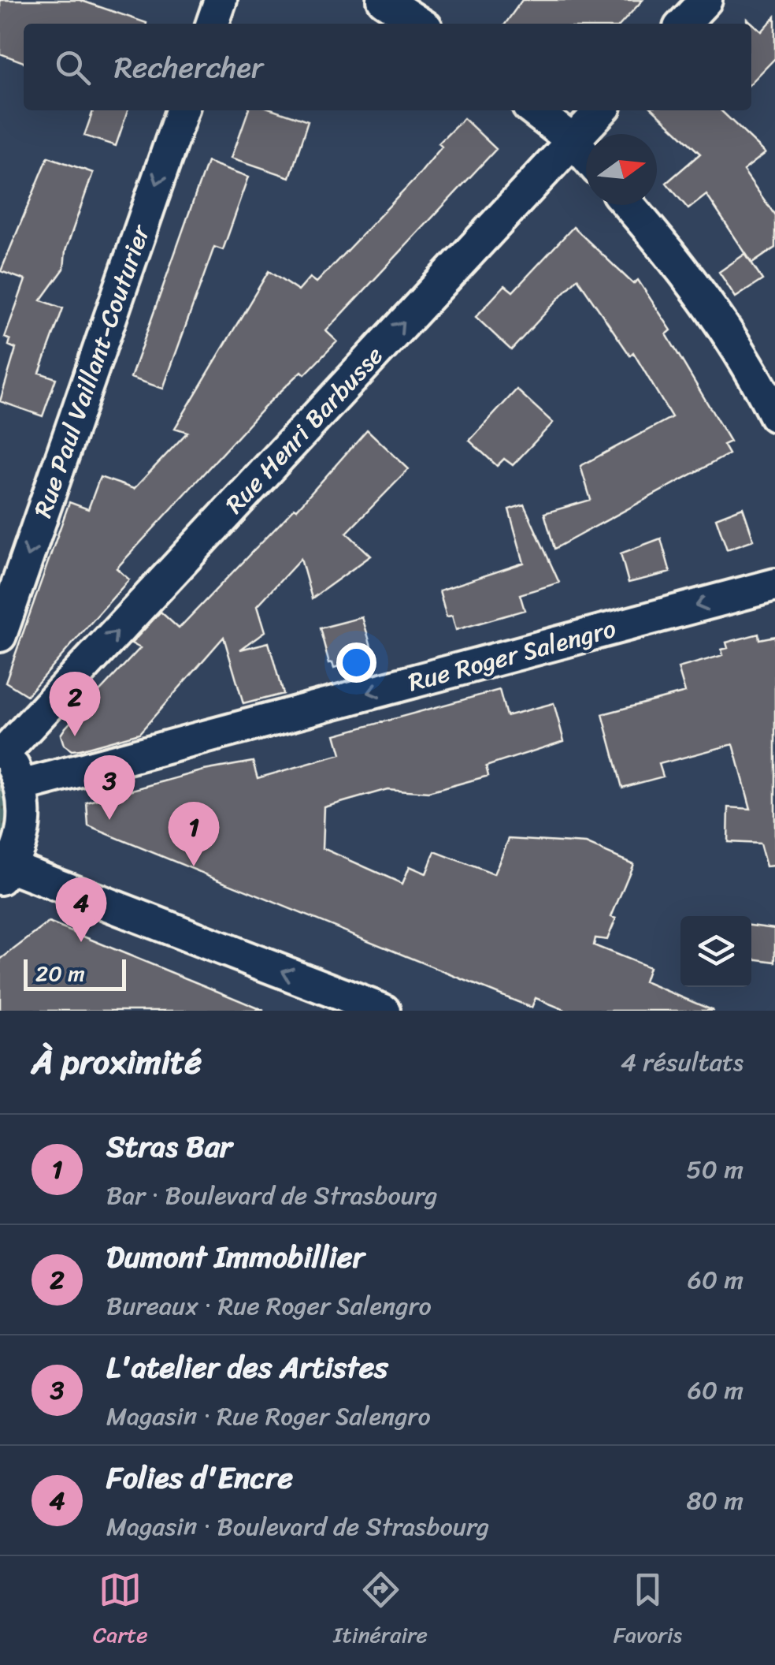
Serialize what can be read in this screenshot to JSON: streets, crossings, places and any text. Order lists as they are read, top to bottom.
{
  "streets": {
    "street": ["Rue Paul Vaillant-Couturier", "Rue Henri Barbusse", "Rue Roger Salengro"]
  },
  "one_way": ["Rue Paul Vaillant-Couturier", "Rue Henri Barbusse", "Rue Roger Salengro"],
  "scale_bar": "20 m",
  "north": "right",
  "page": {
    "search": "Rechercher",
    "pins": [
      "2",
      "3",
      "1",
      "4"
    ],
    "scale": "20 m",
    "heading": ["À proximité", "4 résultats"],
    "list": [
      {
        "mark": "1",
        "name": "Stras Bar",
        "note": "Bar · Boulevard de Strasbourg",
        "value": "50 m"
      },
      {
        "mark": "2",
        "name": "Dumont Immobillier",
        "note": "Bureaux · Rue Roger Salengro",
        "value": "60 m"
      },
      {
        "mark": "3",
        "name": "L'atelier des Artistes",
        "note": "Magasin · Rue Roger Salengro",
        "value": "60 m"
      },
      {
        "mark": "4",
        "name": "Folies d'Encre",
        "note": "Magasin · Boulevard de Strasbourg",
        "value": "80 m"
      }
    ],
    "nav": ["Carte", "Itinéraire", "Favoris"]
  }
}
